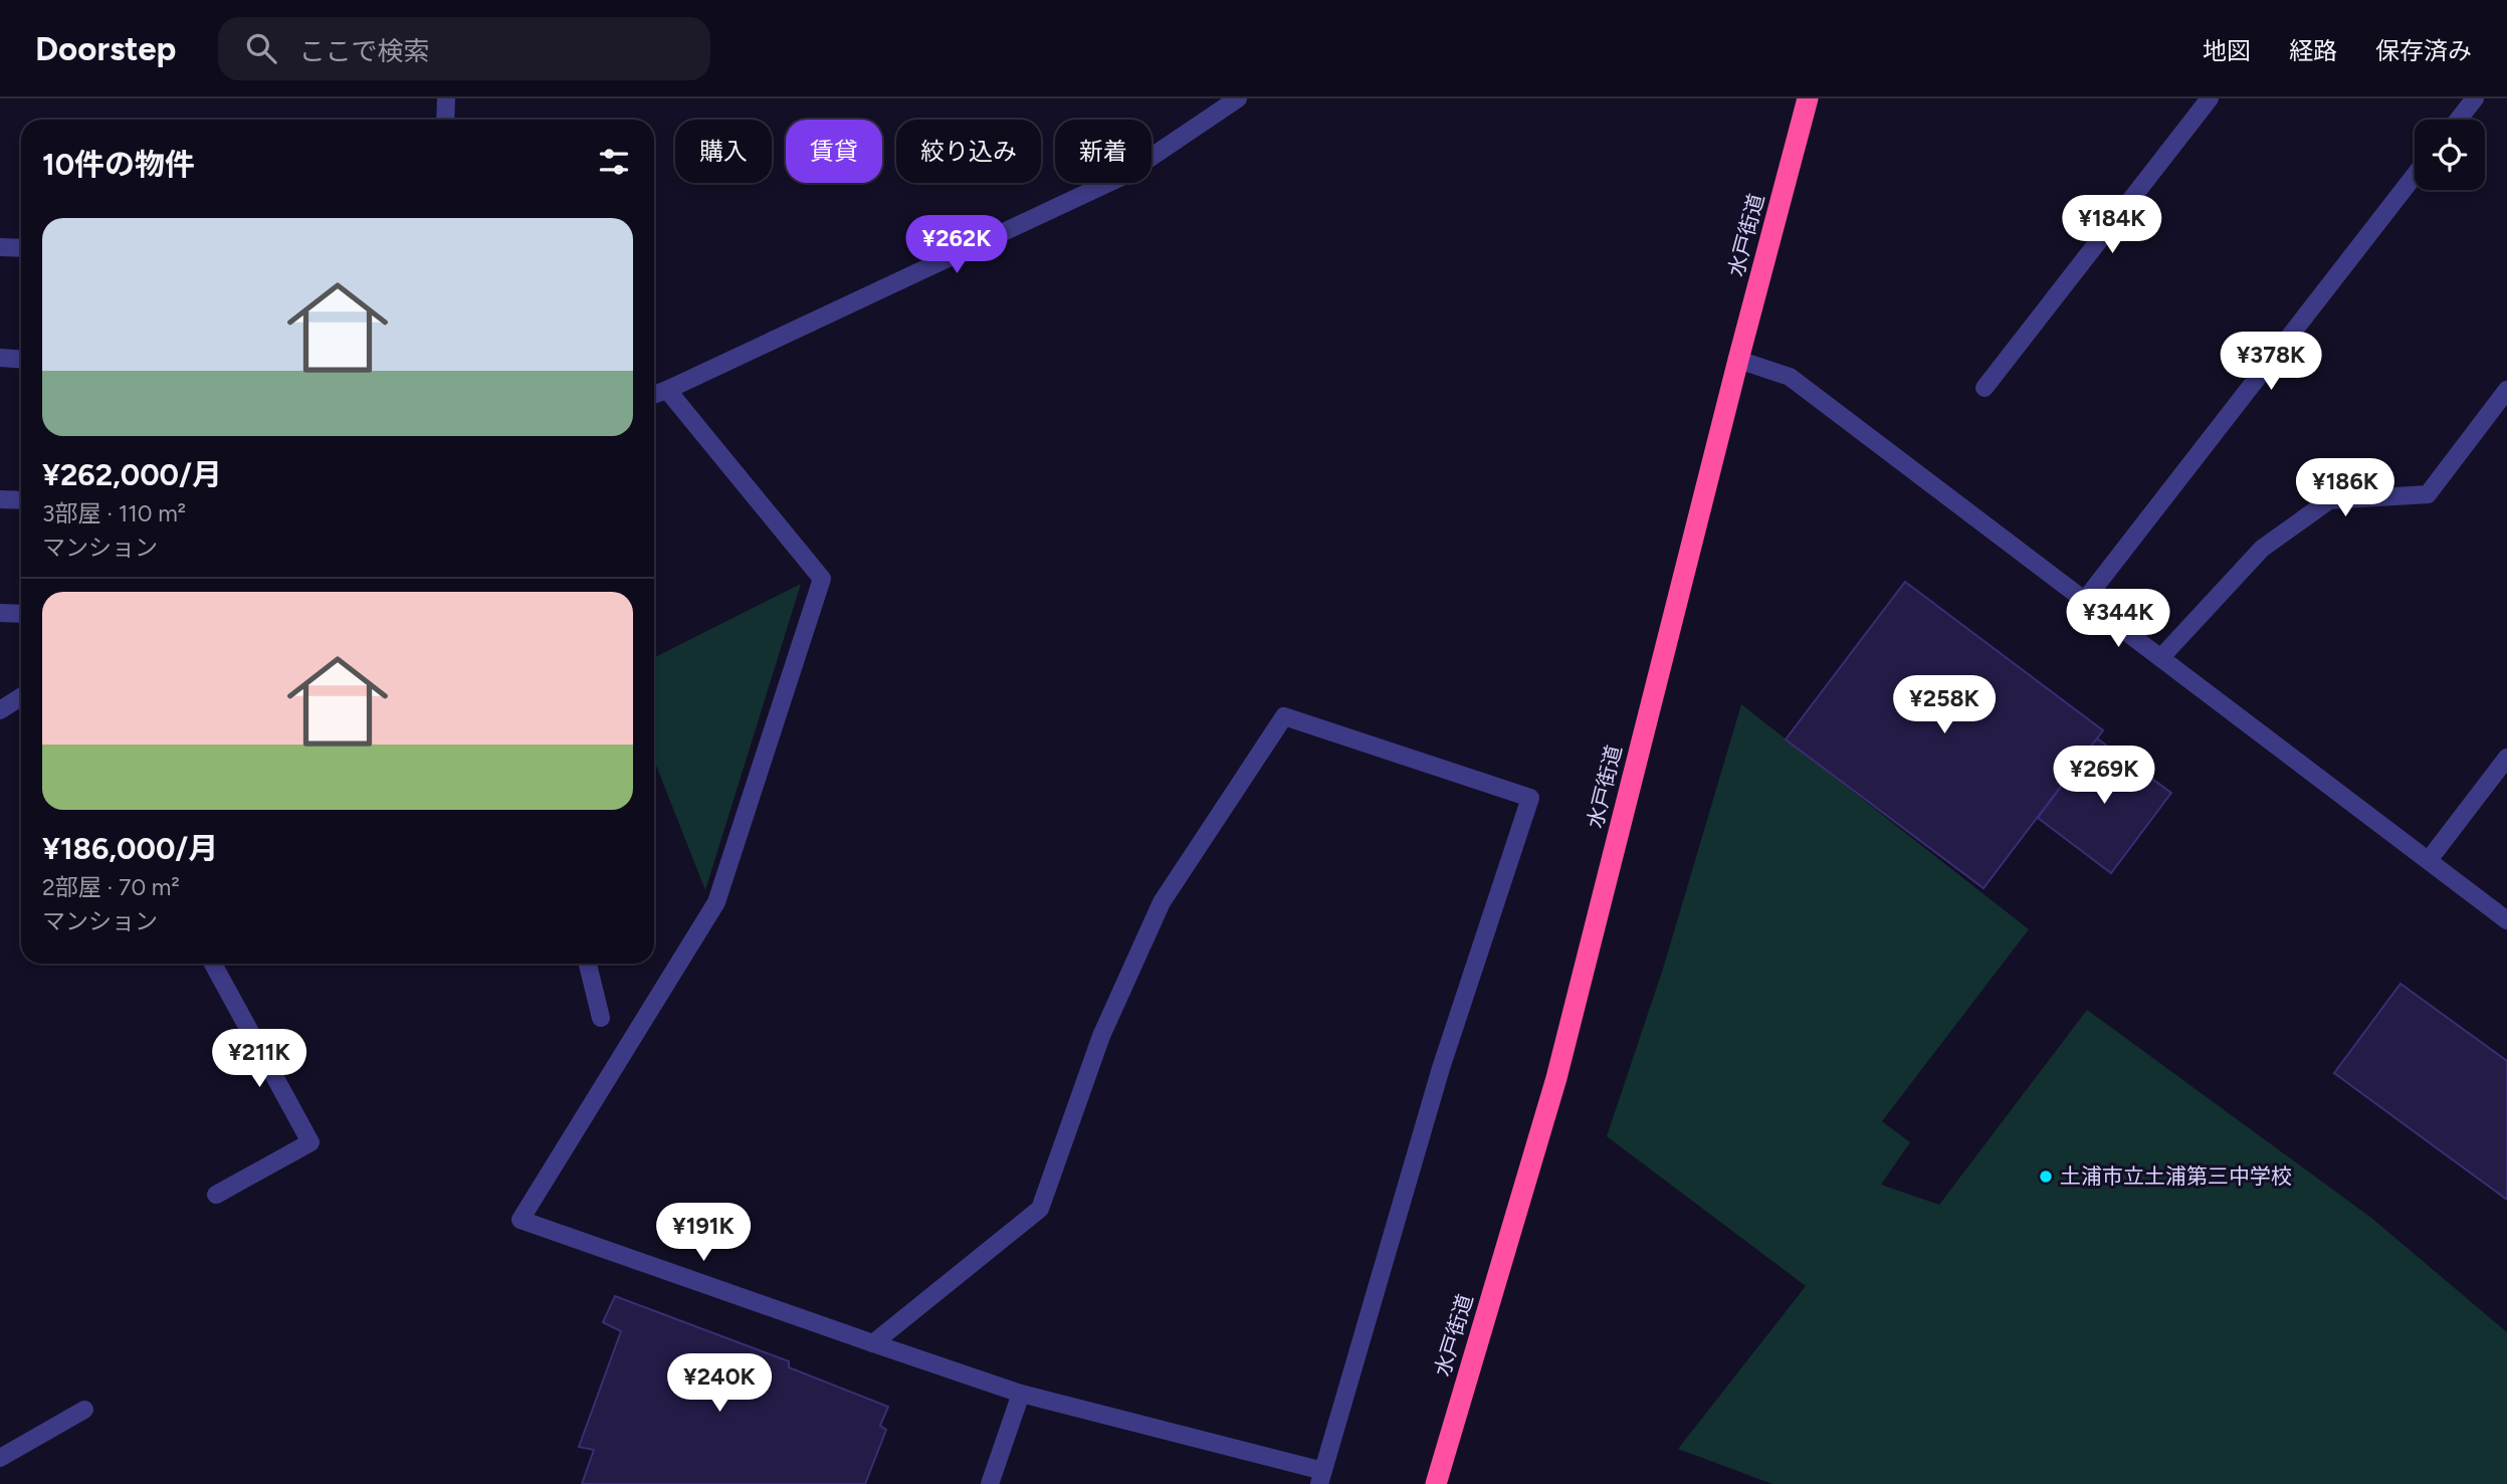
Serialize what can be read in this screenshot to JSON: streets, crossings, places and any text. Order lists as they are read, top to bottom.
{
  "streets": {
    "highway": ["水戸街道"]
  },
  "places": ["土浦市立土浦第三中学校"],
  "page": {
    "header": "Doorstep",
    "search": "ここで検索",
    "nav": ["地図", "経路", "保存済み"],
    "chip": [
      "購入",
      "賃貸",
      "絞り込み",
      "新着"
    ],
    "heading": "10件の物件",
    "price": [
      "¥184K",
      "¥262K",
      "¥378K",
      "¥186K",
      "¥344K",
      "¥258K",
      "¥269K",
      "¥211K",
      "¥191K",
      "¥240K"
    ],
    "list": [
      {
        "name": "¥262,000/月",
        "note": "3部屋 · 110 m² · マンション"
      },
      {
        "name": "¥186,000/月",
        "note": "2部屋 · 70 m² · マンション"
      }
    ]
  }
}
